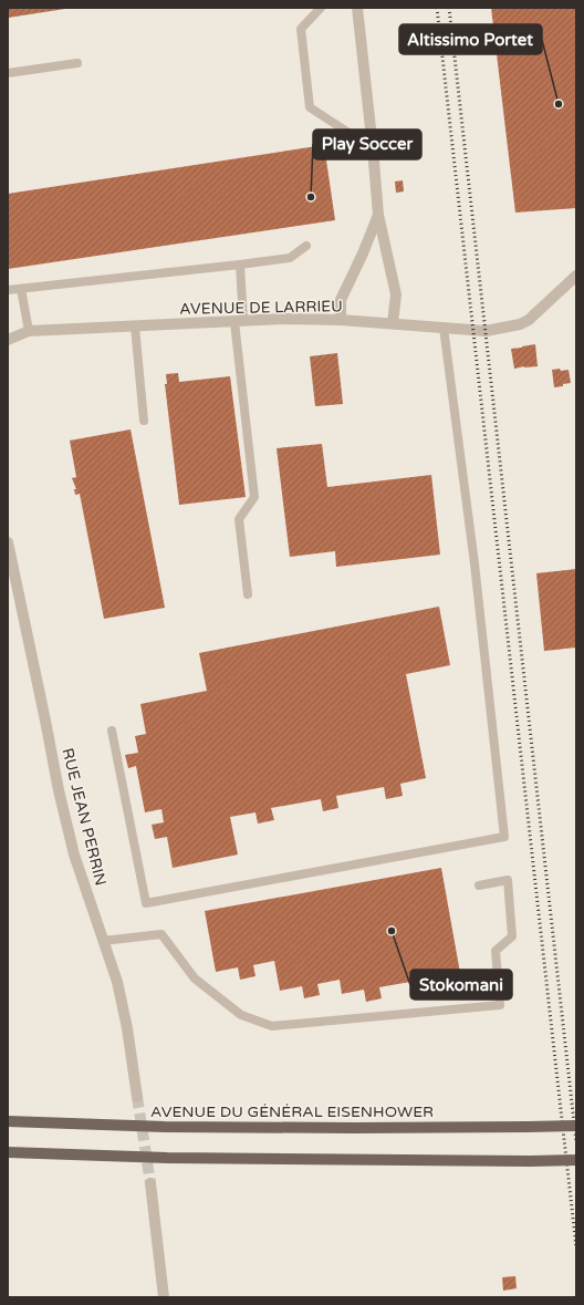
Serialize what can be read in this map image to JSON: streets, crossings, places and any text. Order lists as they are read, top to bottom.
{
  "streets": {
    "main road": ["AVENUE DU GÉNÉRAL EISENHOWER"],
    "street": ["AVENUE DE LARRIEU", "RUE JEAN PERRIN"]
  },
  "places": ["Altissimo Portet", "Play Soccer", "Stokomani"]
}
